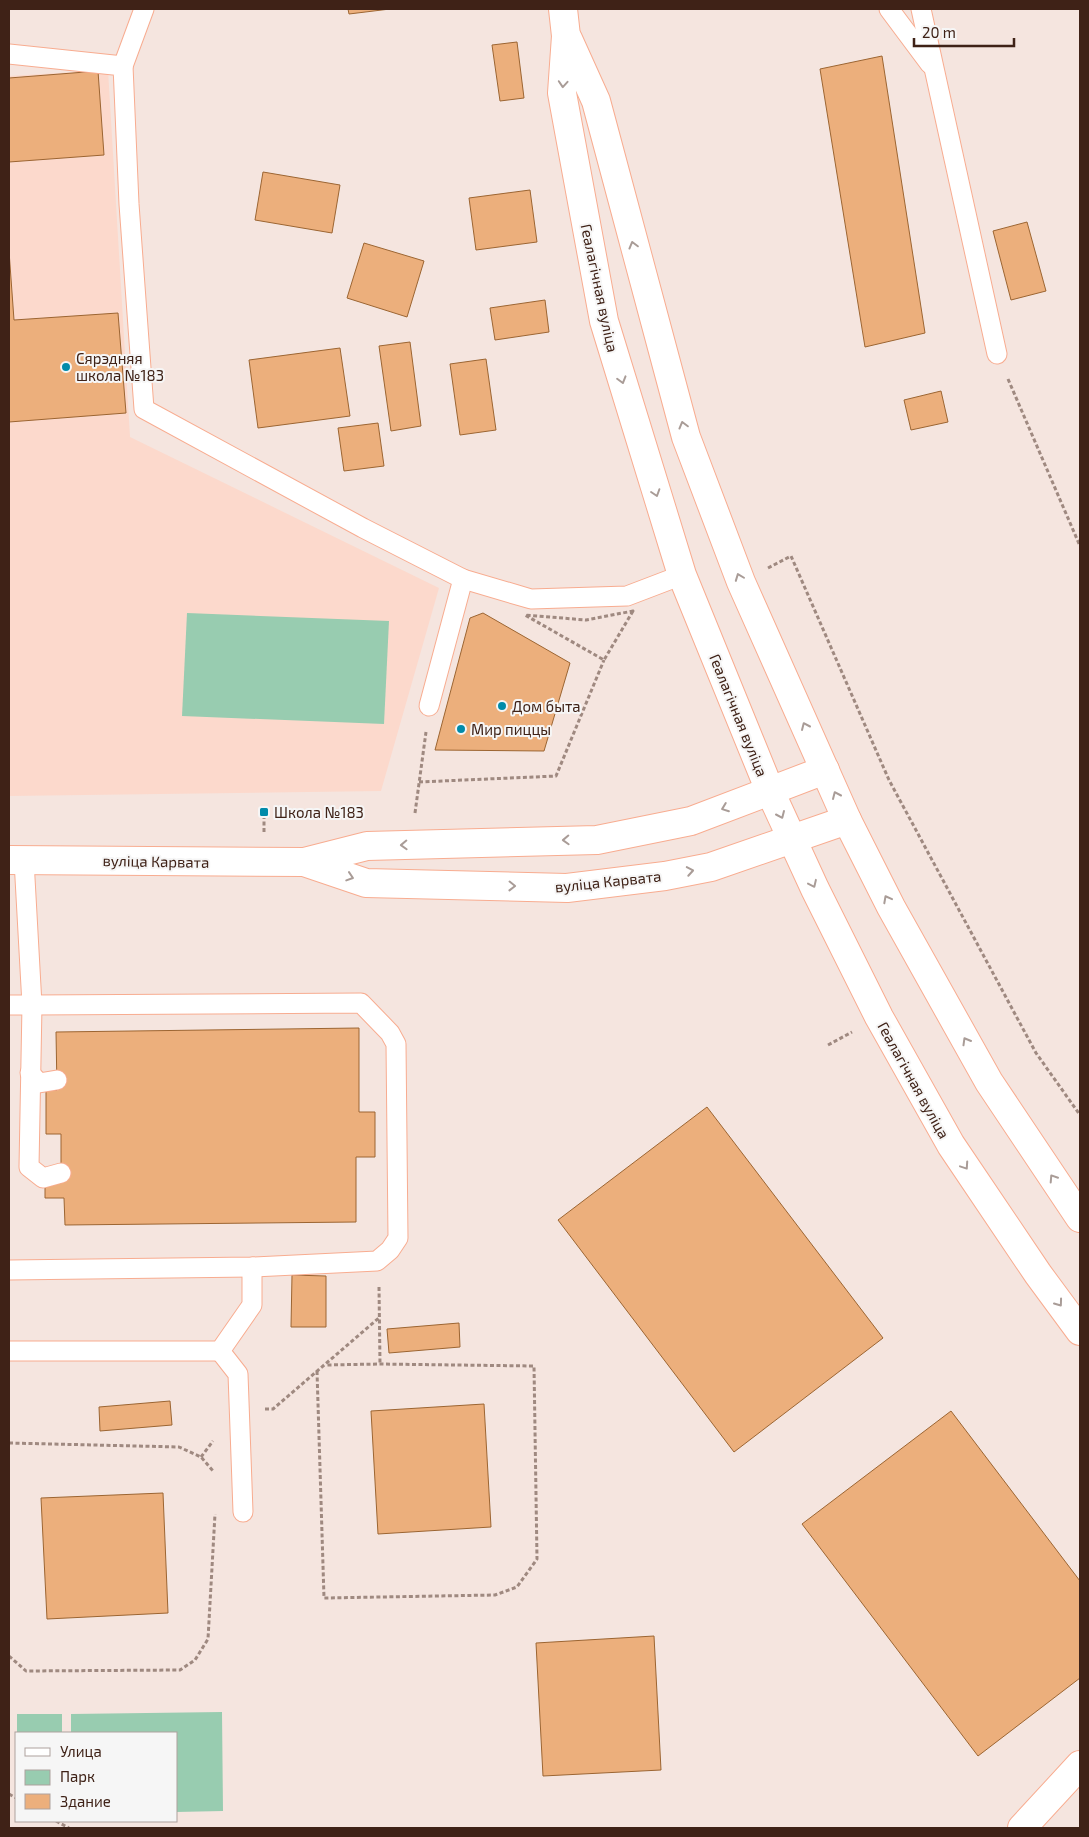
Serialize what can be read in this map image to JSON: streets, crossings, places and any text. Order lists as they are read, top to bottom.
{
  "streets": {
    "street": ["Геалагічная вуліца", "вуліца Карвата"]
  },
  "crossings": [
    ["Геалагічная вуліца", "вуліца Карвата"]
  ],
  "places": {
    "other": ["Сярэдняя школа №183", "Дом быта", "Мир пиццы"],
    "transit": ["Школа №183"]
  },
  "legend": ["Улица", "Парк", "Здание"],
  "scale_bar": "20 m"
}
